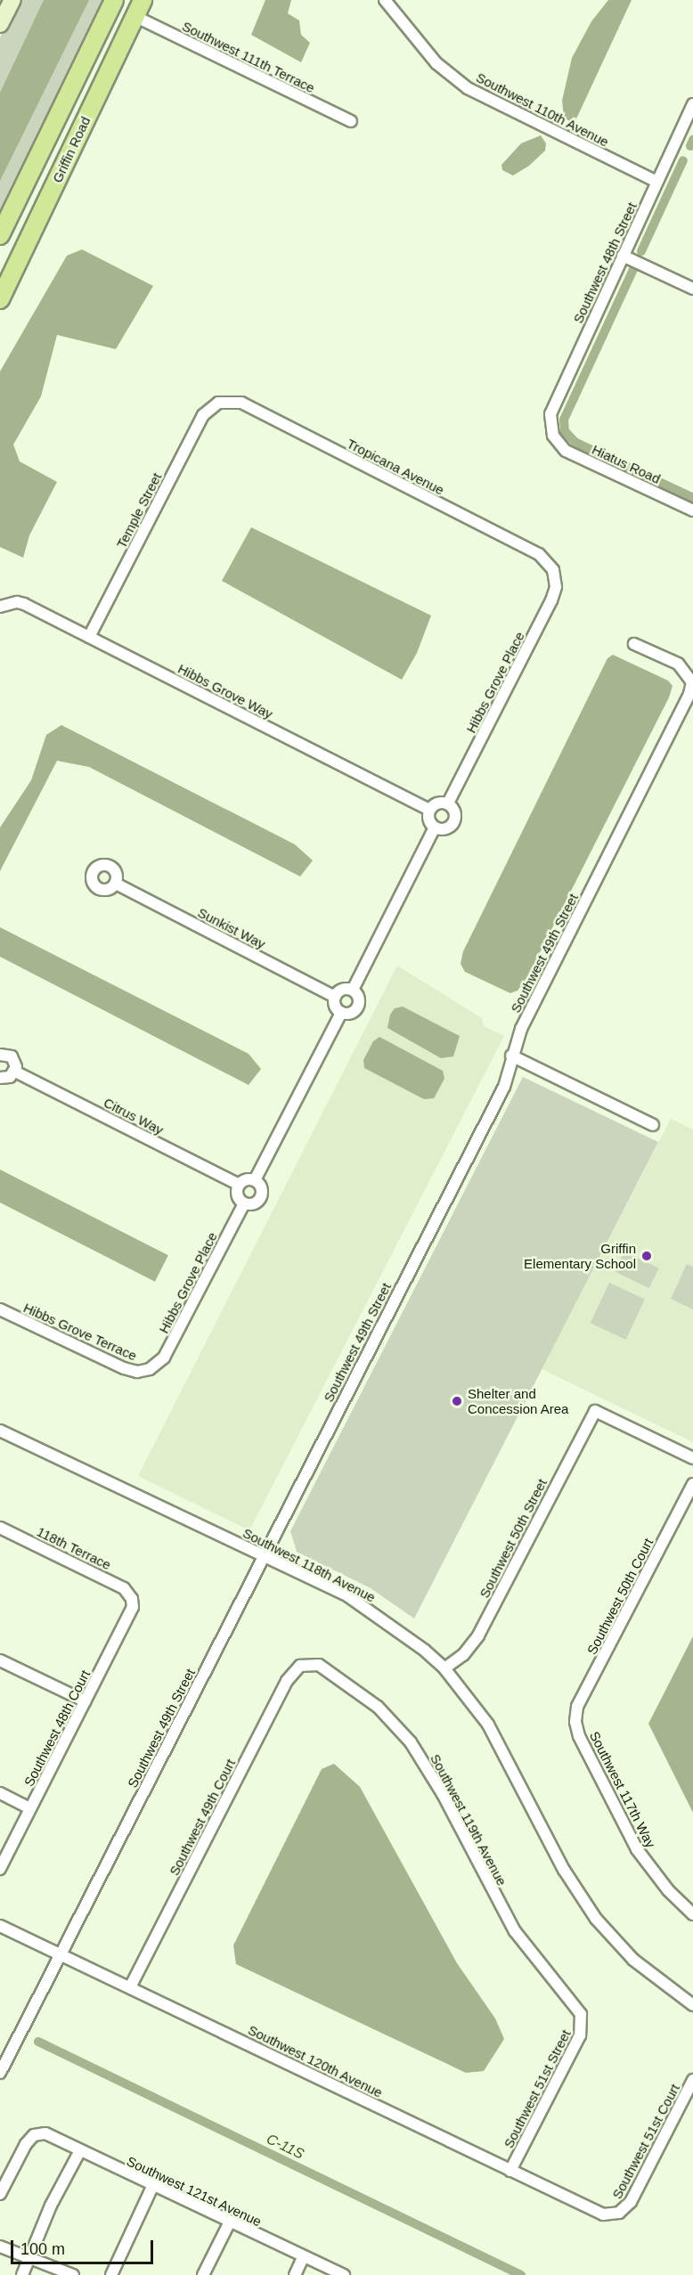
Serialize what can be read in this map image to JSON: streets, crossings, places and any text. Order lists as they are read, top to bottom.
{
  "streets": {
    "main road": ["Griffin Road"],
    "street": [
      "Southwest 111th Terrace",
      "Southwest 110th Avenue",
      "Southwest 48th Street",
      "Hiatus Road",
      "Tropicana Avenue",
      "Temple Street",
      "Hibbs Grove Place",
      "Hibbs Grove Way",
      "Sunkist Way",
      "Southwest 49th Street",
      "Citrus Way",
      "Hibbs Grove Terrace",
      "Southwest 50th Street",
      "118th Terrace",
      "Southwest 118th Avenue",
      "Southwest 50th Court",
      "Southwest 48th Court",
      "Southwest 117th Way",
      "Southwest 49th Court",
      "Southwest 119th Avenue",
      "Southwest 120th Avenue",
      "Southwest 51st Street",
      "Southwest 51st Court",
      "Southwest 121st Avenue"
    ]
  },
  "crossings": [
    ["Southwest 111th Terrace", "Griffin Road"],
    ["Southwest 110th Avenue", "Southwest 48th Street"],
    ["Southwest 48th Street", "Hiatus Road"],
    ["Tropicana Avenue", "Temple Street"],
    ["Tropicana Avenue", "Hibbs Grove Place"],
    ["Temple Street", "Hibbs Grove Way"],
    ["Hibbs Grove Place", "Hibbs Grove Way"],
    ["Hibbs Grove Place", "Citrus Way"],
    ["Hibbs Grove Place", "Hibbs Grove Terrace"],
    ["Southwest 49th Street", "Southwest 118th Avenue"],
    ["Southwest 49th Street", "Southwest 120th Avenue"],
    ["Southwest 50th Street", "Southwest 118th Avenue"],
    ["118th Terrace", "Southwest 48th Court"],
    ["Southwest 50th Court", "Southwest 117th Way"],
    ["Southwest 49th Court", "Southwest 119th Avenue"],
    ["Southwest 49th Court", "Southwest 120th Avenue"],
    ["Southwest 119th Avenue", "Southwest 51st Street"],
    ["Southwest 120th Avenue", "Southwest 51st Street"],
    ["Southwest 120th Avenue", "Southwest 51st Court"]
  ],
  "water": ["C-11S"],
  "places": ["Griffin Elementary School", "Shelter and Concession Area"],
  "scale_bar": "100 m"
}
